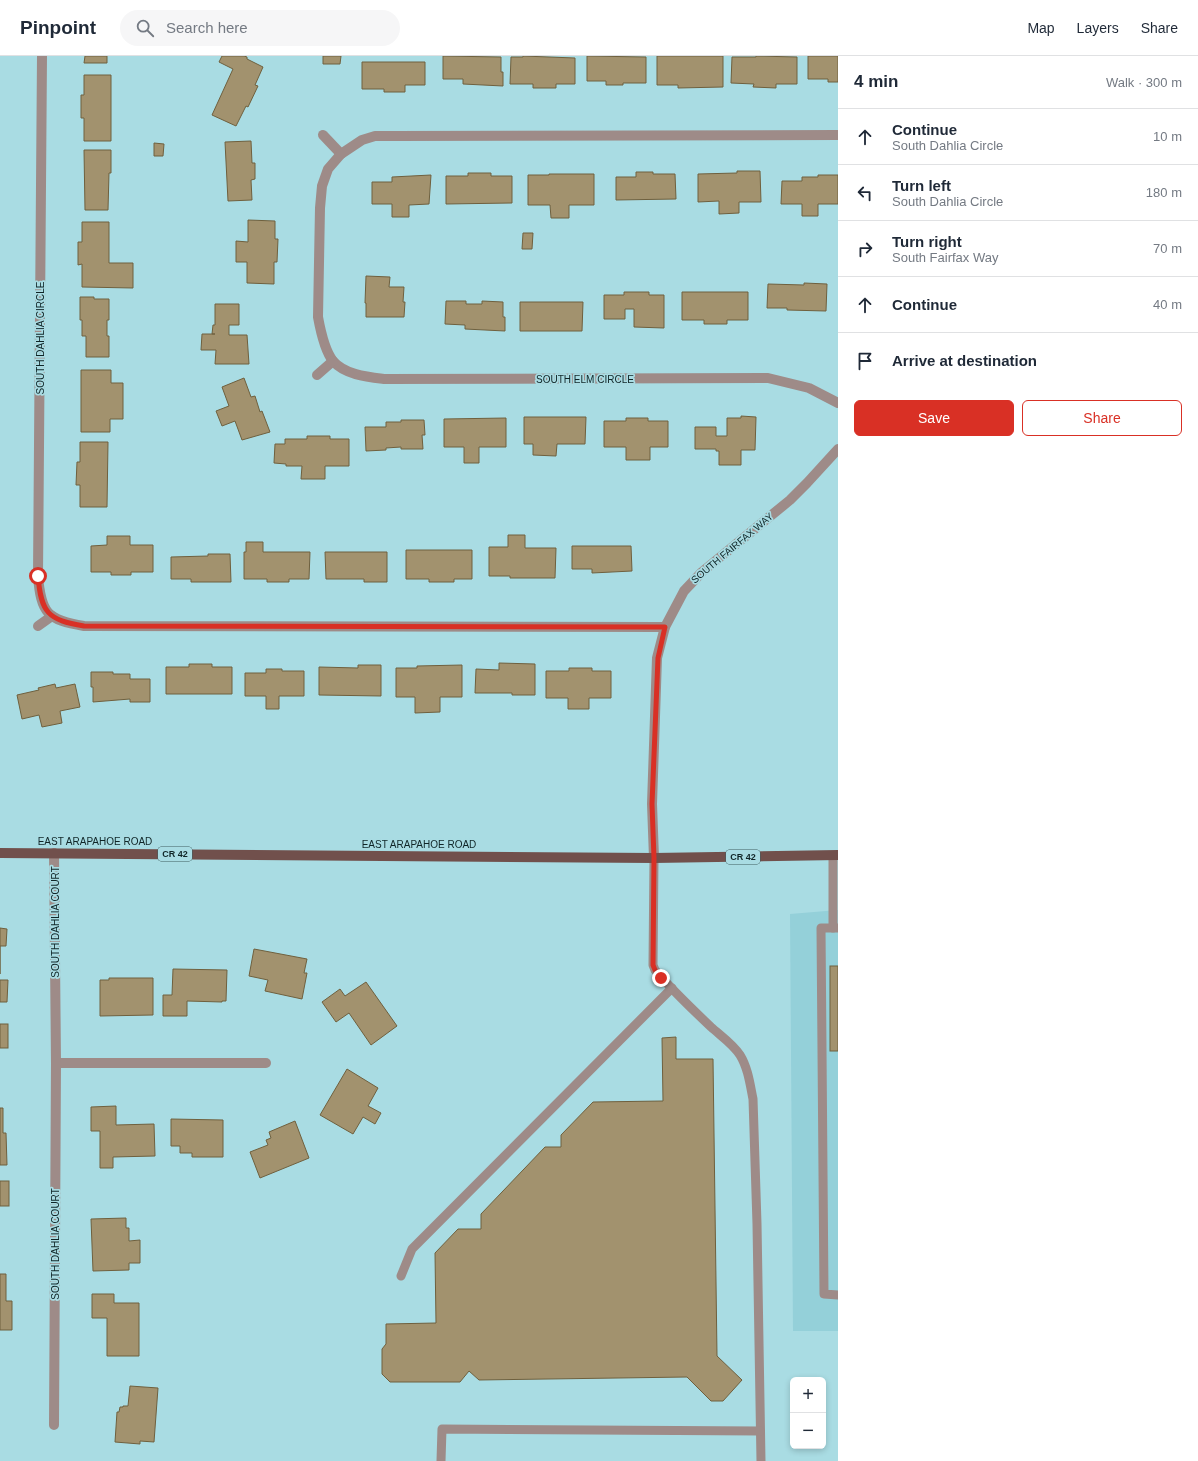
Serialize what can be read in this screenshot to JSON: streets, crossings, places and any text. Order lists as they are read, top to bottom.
{
  "streets": {
    "main road": ["EAST ARAPAHOE ROAD", "CR 42"],
    "street": [
      "SOUTH DAHLIA CIRCLE",
      "SOUTH ELM CIRCLE",
      "SOUTH FAIRFAX WAY",
      "SOUTH DAHLIA COURT"
    ]
  },
  "crossings": [
    ["SOUTH FAIRFAX WAY", "EAST ARAPAHOE ROAD"],
    ["EAST ARAPAHOE ROAD", "SOUTH DAHLIA COURT"]
  ],
  "page": {
    "header": "Pinpoint",
    "search": "Search here",
    "nav": ["Map", "Layers", "Share"],
    "heading": ["4 min", "Walk · 300 m"],
    "list": [
      ["Continue", "South Dahlia Circle", "10 m"],
      ["Turn left", "South Dahlia Circle", "180 m"],
      ["Turn right", "South Fairfax Way", "70 m"],
      ["Continue", "40 m"],
      "Arrive at destination"
    ],
    "buttons": ["Save", "Share"],
    "map_buttons": ["+", "−"]
  }
}
